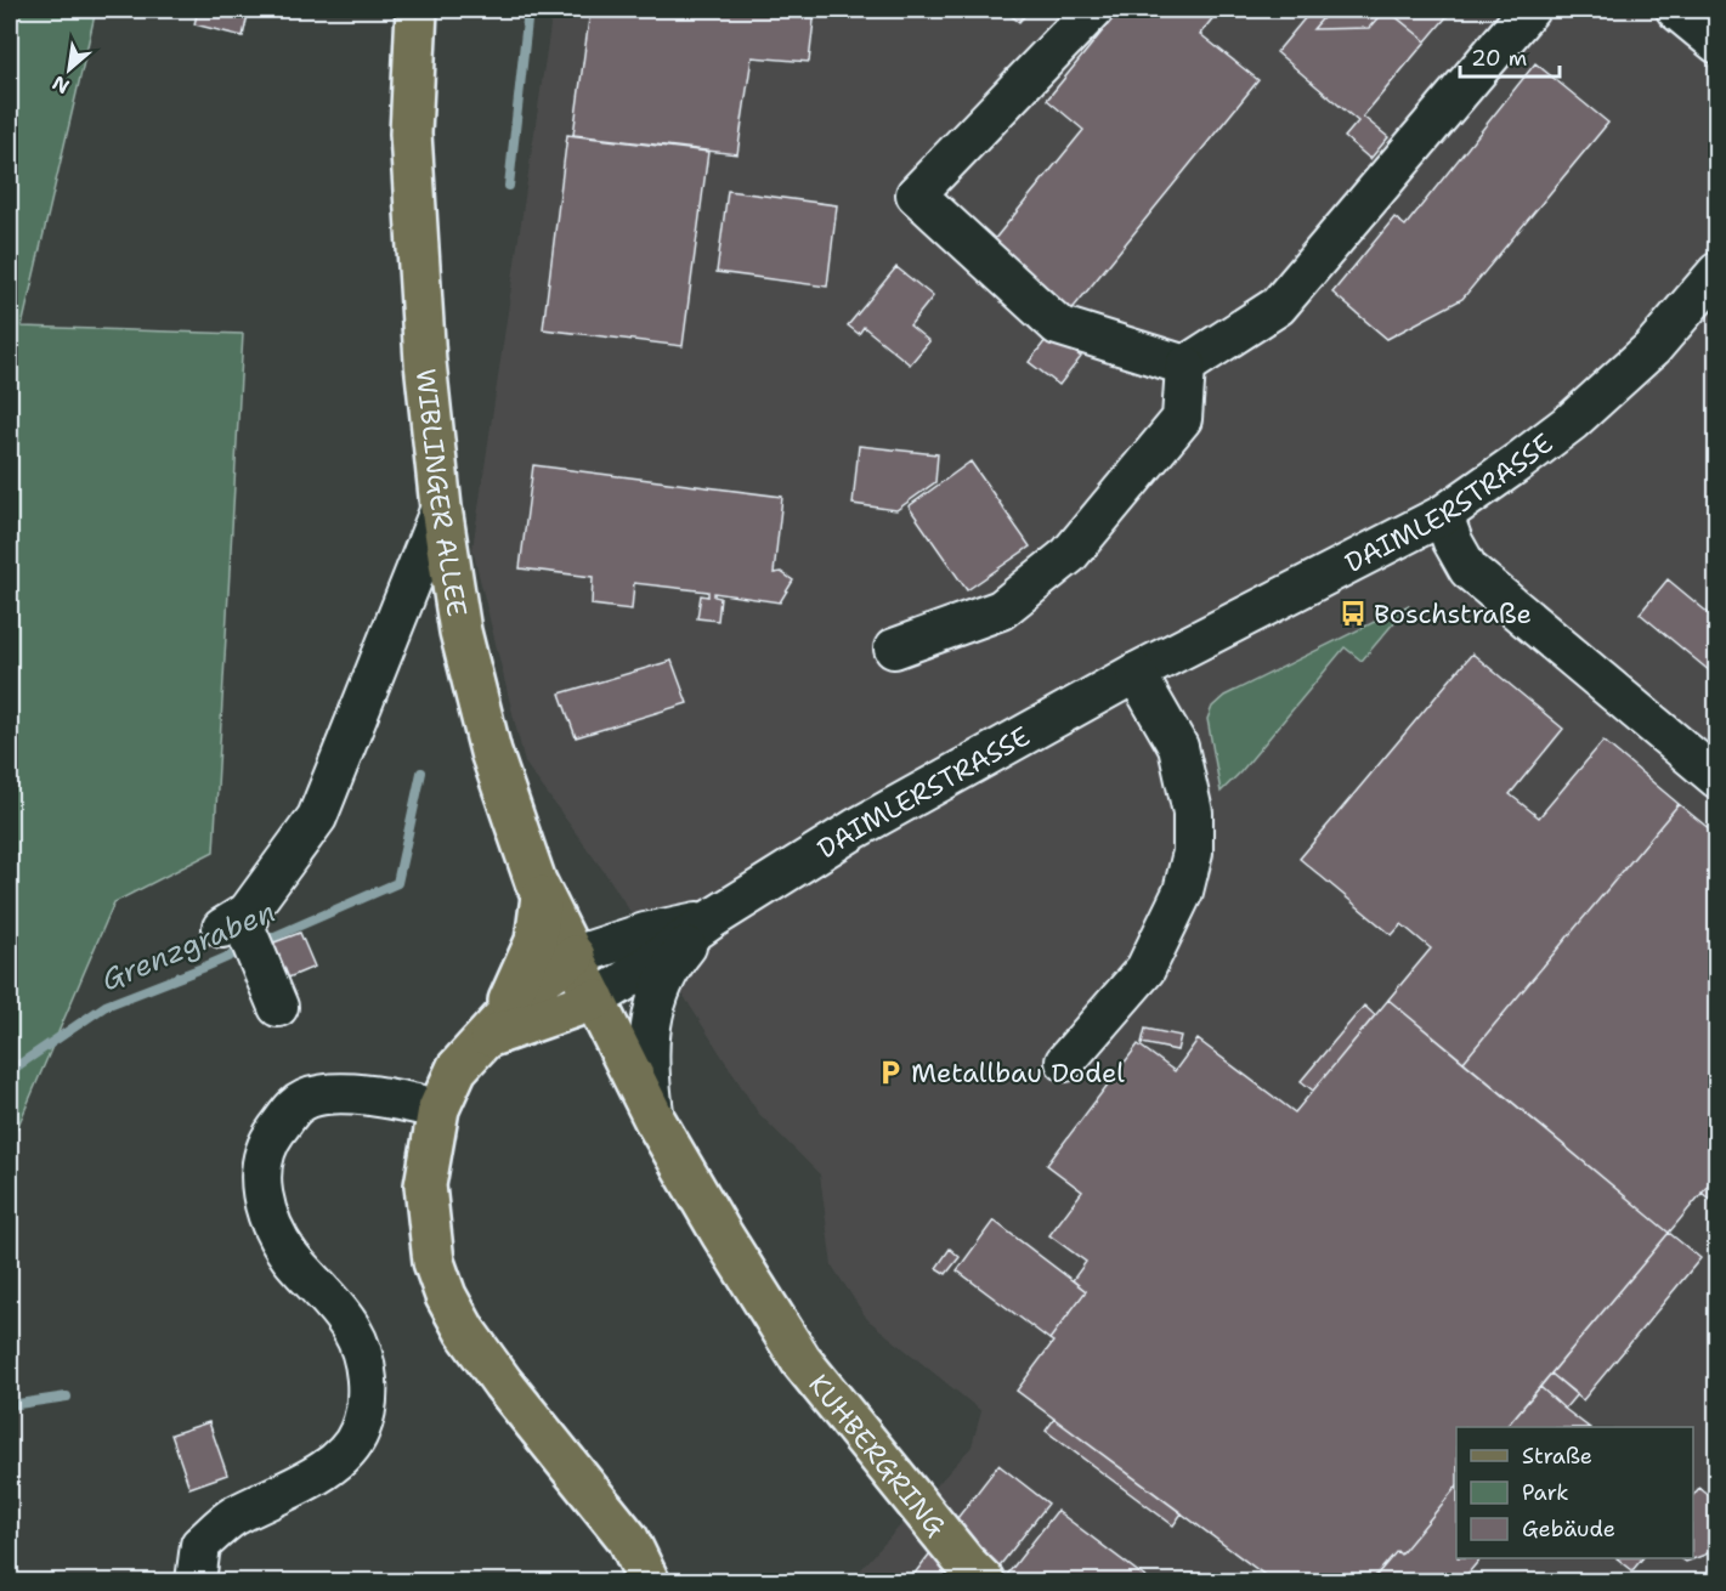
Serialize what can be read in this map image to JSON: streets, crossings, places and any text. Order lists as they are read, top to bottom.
{
  "streets": {
    "main road": ["WIBLINGER ALLEE", "KUHBERGRING"],
    "street": ["DAIMLERSTRASSE"]
  },
  "crossings": [
    ["WIBLINGER ALLEE", "DAIMLERSTRASSE"],
    ["WIBLINGER ALLEE", "KUHBERGRING"],
    ["DAIMLERSTRASSE", "KUHBERGRING"]
  ],
  "water": ["Grenzgraben"],
  "places": {
    "bus stop": ["Boschstraße"],
    "parking": ["Metallbau Dodel"]
  },
  "legend": ["Straße", "Park", "Gebäude"],
  "scale_bar": "20 m",
  "north": "bottom left"
}
